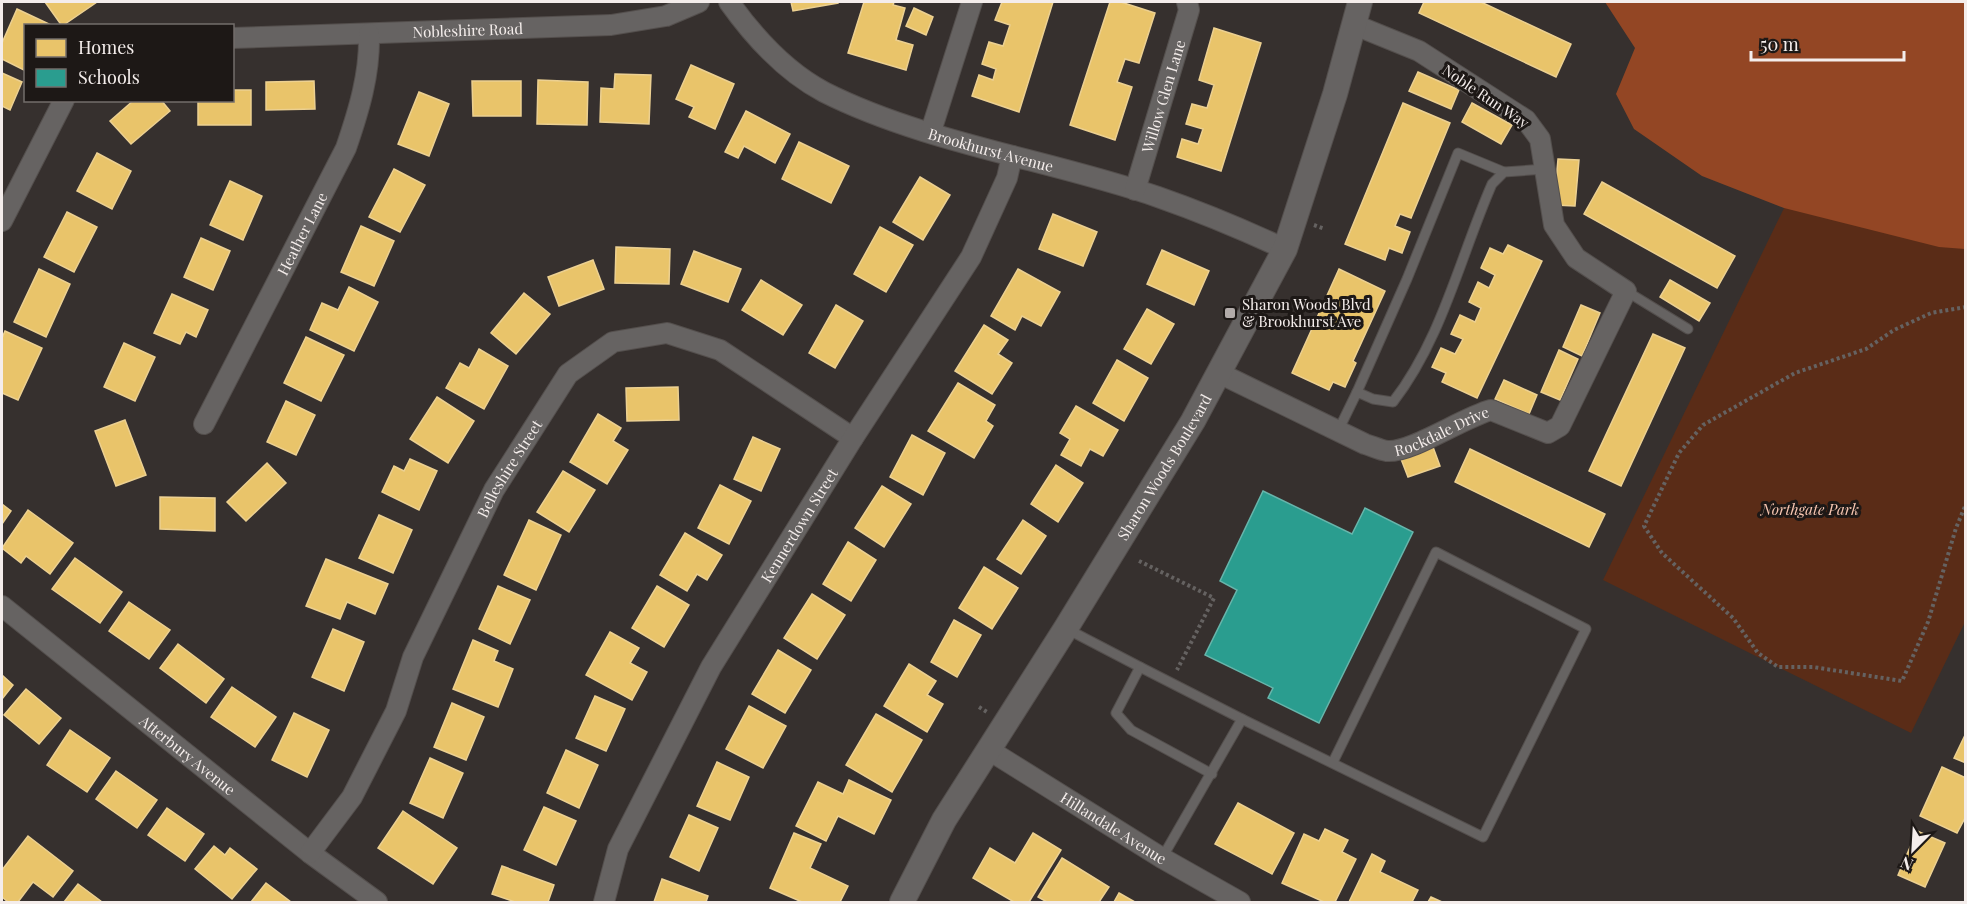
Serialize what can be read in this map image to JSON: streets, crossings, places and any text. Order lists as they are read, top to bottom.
{
  "streets": {
    "street": [
      "Nobleshire Road",
      "Willow Glen Lane",
      "Noble Run Way",
      "Brookhurst Avenue",
      "Heather Lane",
      "Rockdale Drive",
      "Sharon Woods Boulevard",
      "Belleshire Street",
      "Kennerdown Street",
      "Atterbury Avenue",
      "Hillandale Avenue"
    ]
  },
  "crossings": [
    ["Nobleshire Road", "Heather Lane"],
    ["Willow Glen Lane", "Brookhurst Avenue"],
    ["Noble Run Way", "Rockdale Drive"],
    ["Noble Run Way", "Sharon Woods Boulevard"],
    ["Brookhurst Avenue", "Sharon Woods Boulevard"],
    ["Brookhurst Avenue", "Kennerdown Street"],
    ["Rockdale Drive", "Sharon Woods Boulevard"],
    ["Sharon Woods Boulevard", "Hillandale Avenue"],
    ["Belleshire Street", "Kennerdown Street"],
    ["Belleshire Street", "Atterbury Avenue"]
  ],
  "parks": ["Northgate Park"],
  "places": {
    "transit": ["Sharon Woods Blvd & Brookhurst Ave"]
  },
  "legend": ["Homes", "Schools"],
  "scale_bar": "50 m",
  "north": "bottom left"
}
